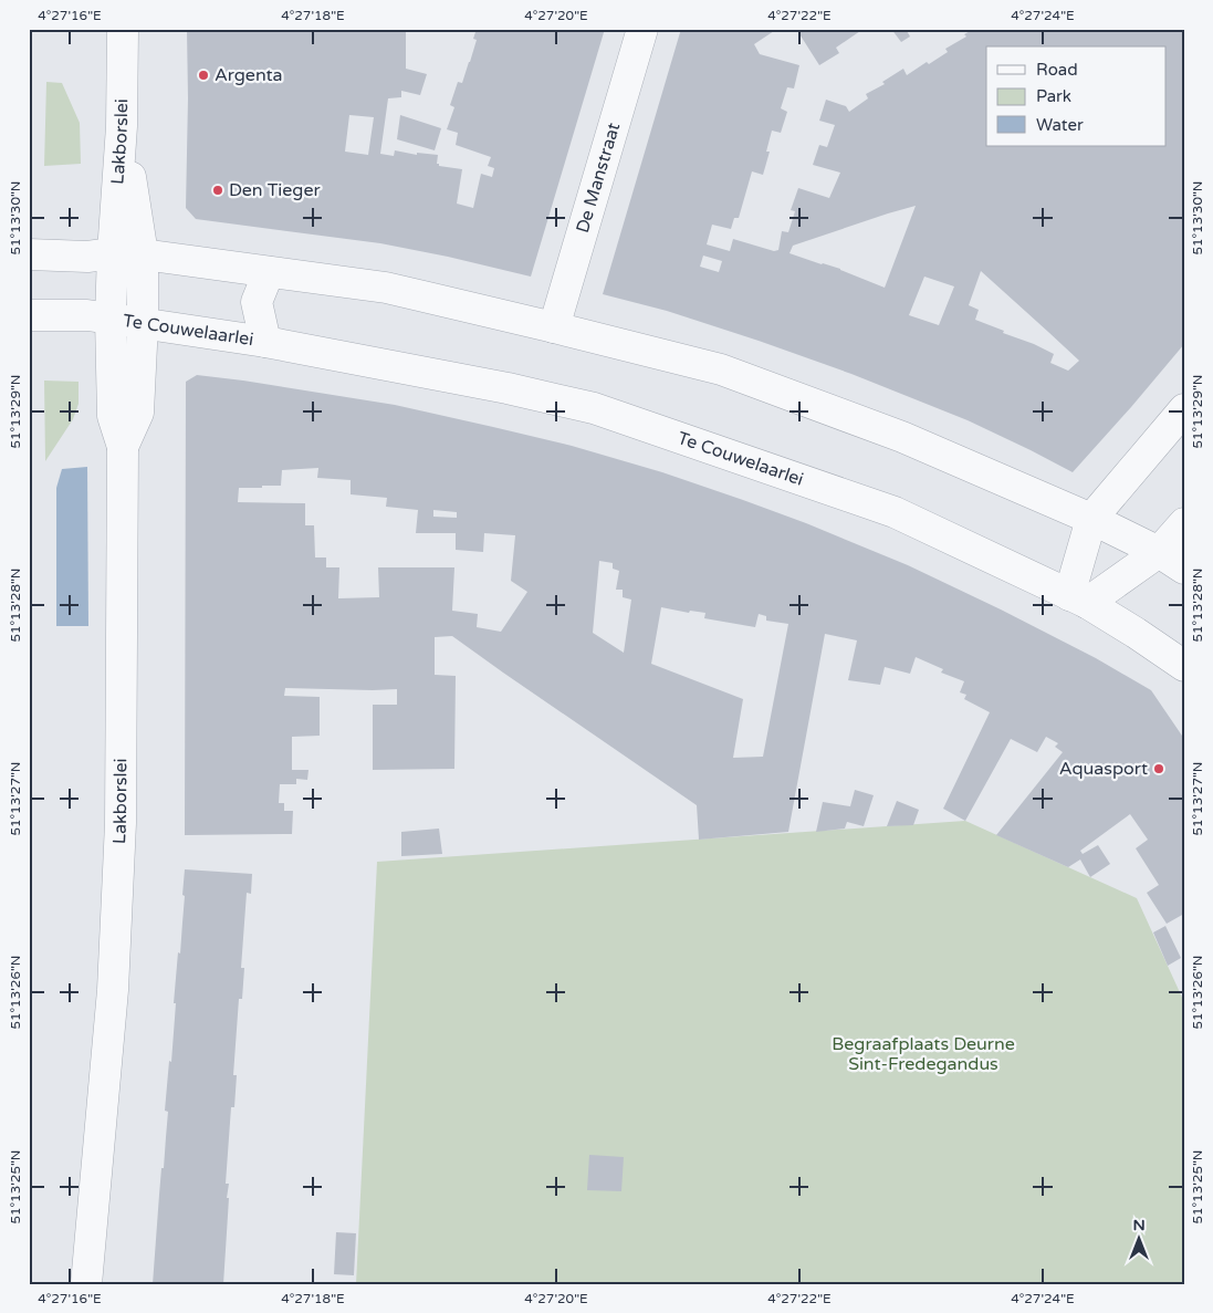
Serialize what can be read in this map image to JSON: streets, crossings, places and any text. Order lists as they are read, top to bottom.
{
  "streets": {
    "street": ["Lakborslei", "De Manstraat", "Te Couwelaarlei"]
  },
  "crossings": [
    ["Lakborslei", "Te Couwelaarlei"]
  ],
  "parks": ["Begraafplaats Deurne Sint-Fredegandus"],
  "places": ["Argenta", "Den Tieger", "Aquasport"],
  "legend": ["Road", "Park", "Water"],
  "north": "top",
  "coordinates": [
    "4°27'16\"E",
    "4°27'18\"E",
    "4°27'20\"E",
    "4°27'22\"E",
    "4°27'24\"E",
    "51°13'30\"N",
    "51°13'29\"N",
    "51°13'28\"N",
    "51°13'27\"N",
    "51°13'26\"N",
    "51°13'25\"N"
  ]
}
